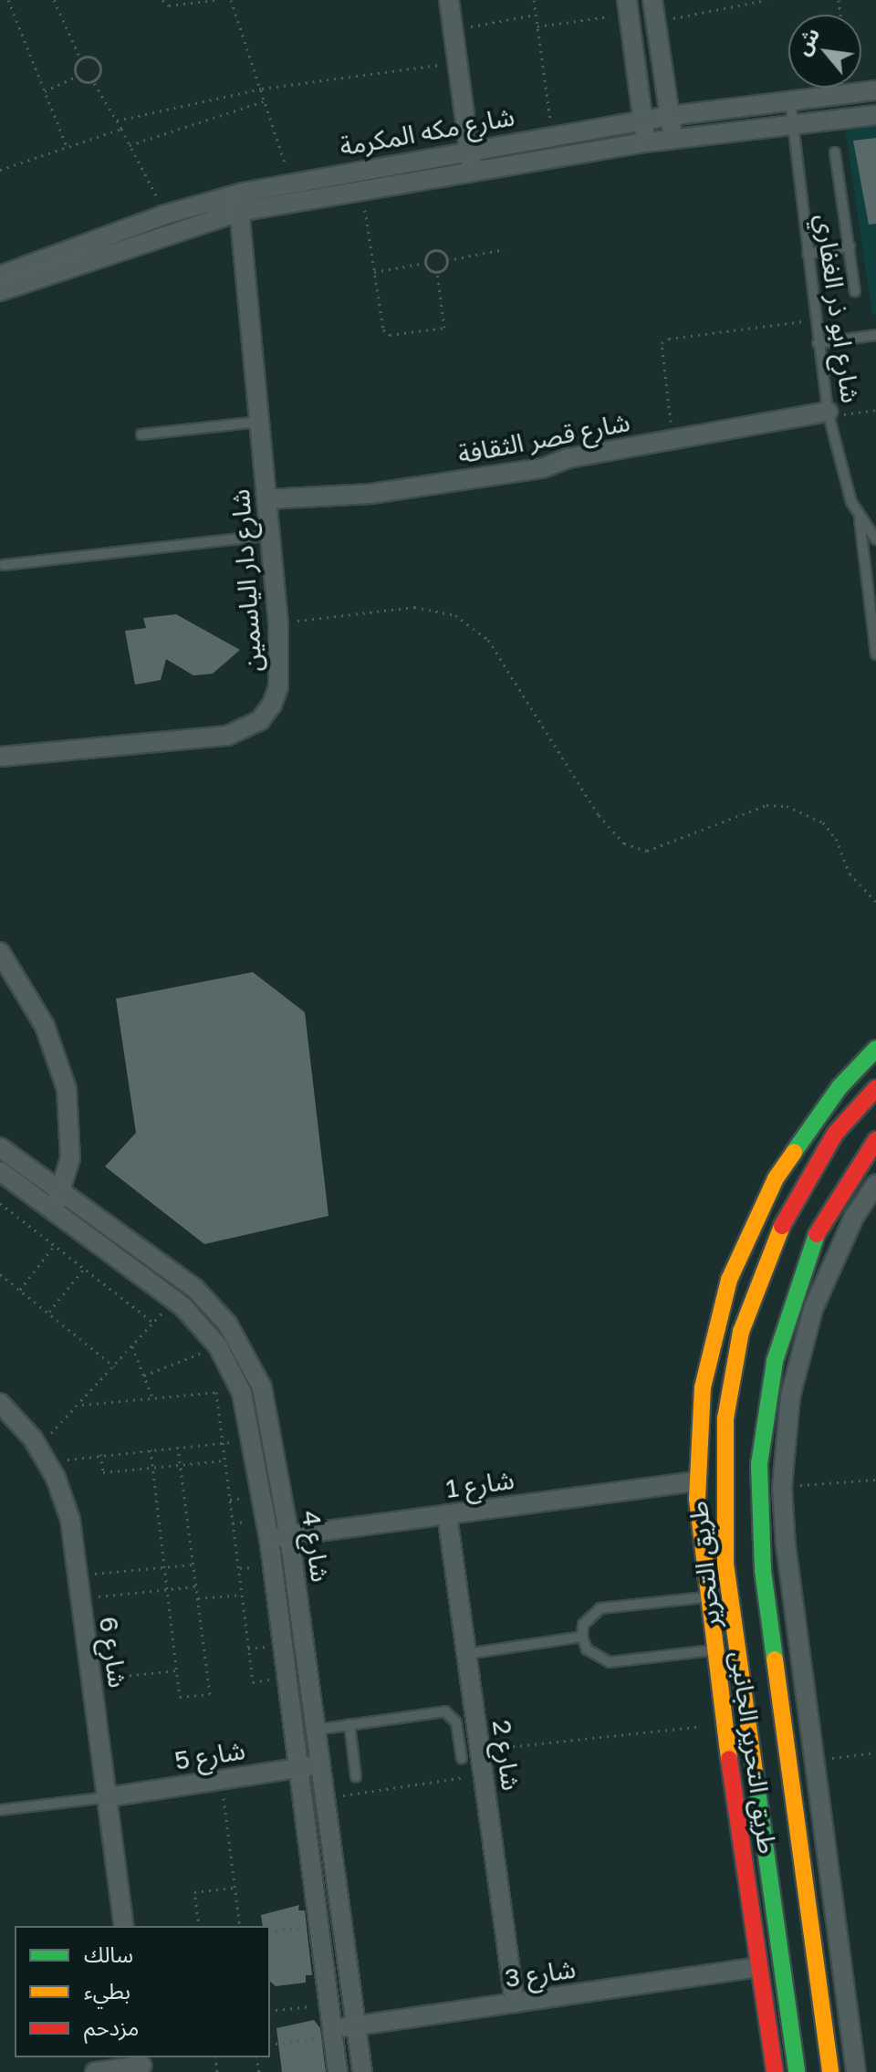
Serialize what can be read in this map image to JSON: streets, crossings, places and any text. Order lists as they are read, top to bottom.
{
  "streets": {
    "street": [
      "شارع مكه المكرمة",
      "شارع قصر الثقافة",
      "شارع دار الياسمين",
      "شارع 1",
      "شارع 4",
      "طريق التحرير",
      "شارع 6",
      "طريق التحرير الجانبى",
      "شارع 5",
      "شارع 2",
      "شارع 3"
    ],
    "lane": ["شارع ابو ذر الغفاري"]
  },
  "crossings": [
    ["شارع مكه المكرمة", "شارع ابو ذر الغفاري"],
    ["شارع مكه المكرمة", "شارع دار الياسمين"],
    ["شارع ابو ذر الغفاري", "شارع قصر الثقافة"],
    ["شارع قصر الثقافة", "شارع دار الياسمين"],
    ["شارع 1", "شارع 4"],
    ["شارع 1", "طريق التحرير الجانبى"],
    ["شارع 1", "شارع 2"],
    ["شارع 4", "شارع 5"],
    ["شارع 4", "شارع 3"],
    ["شارع 6", "شارع 5"],
    ["طريق التحرير الجانبى", "شارع 3"],
    ["شارع 2", "شارع 3"]
  ],
  "legend": ["سالك", "بطيء", "مزدحم"],
  "north": "top left"
}
